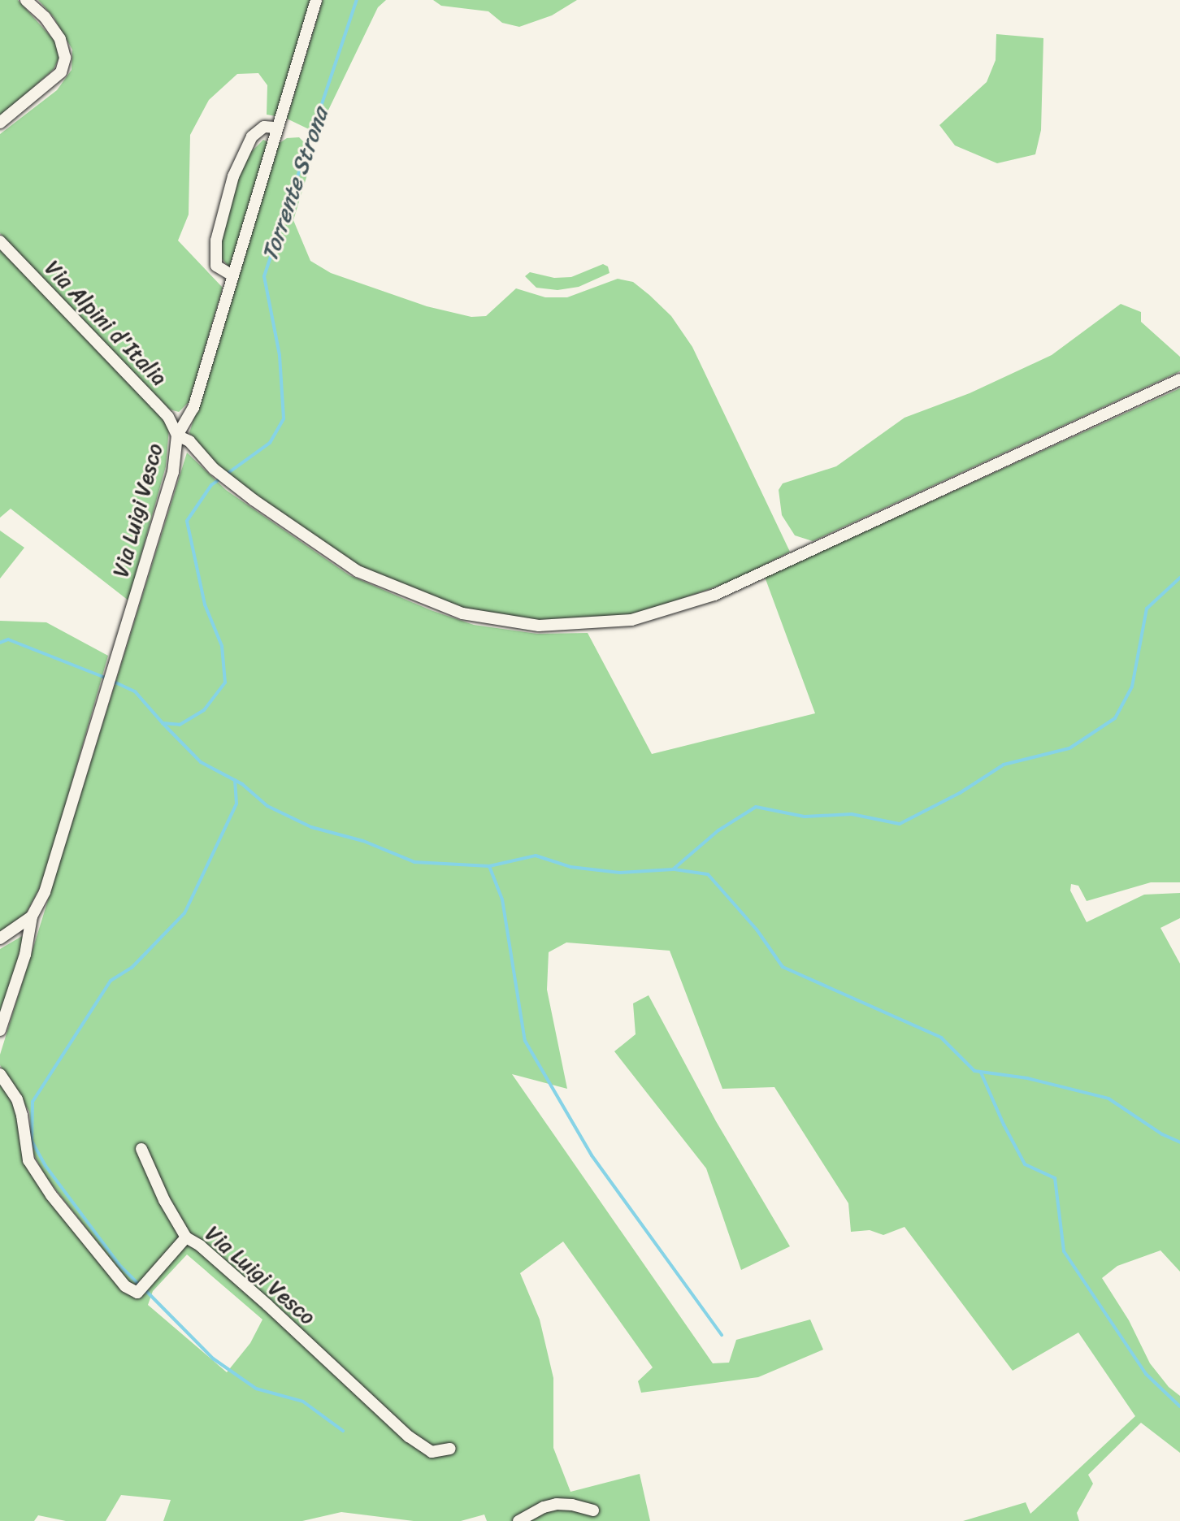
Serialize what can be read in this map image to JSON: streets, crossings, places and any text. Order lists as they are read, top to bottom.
{
  "streets": {
    "street": ["Via Alpini d'Italia", "Via Luigi Vesco"]
  },
  "crossings": [
    ["Via Alpini d'Italia", "Via Luigi Vesco"]
  ],
  "water": ["Torrente Strona"]
}
